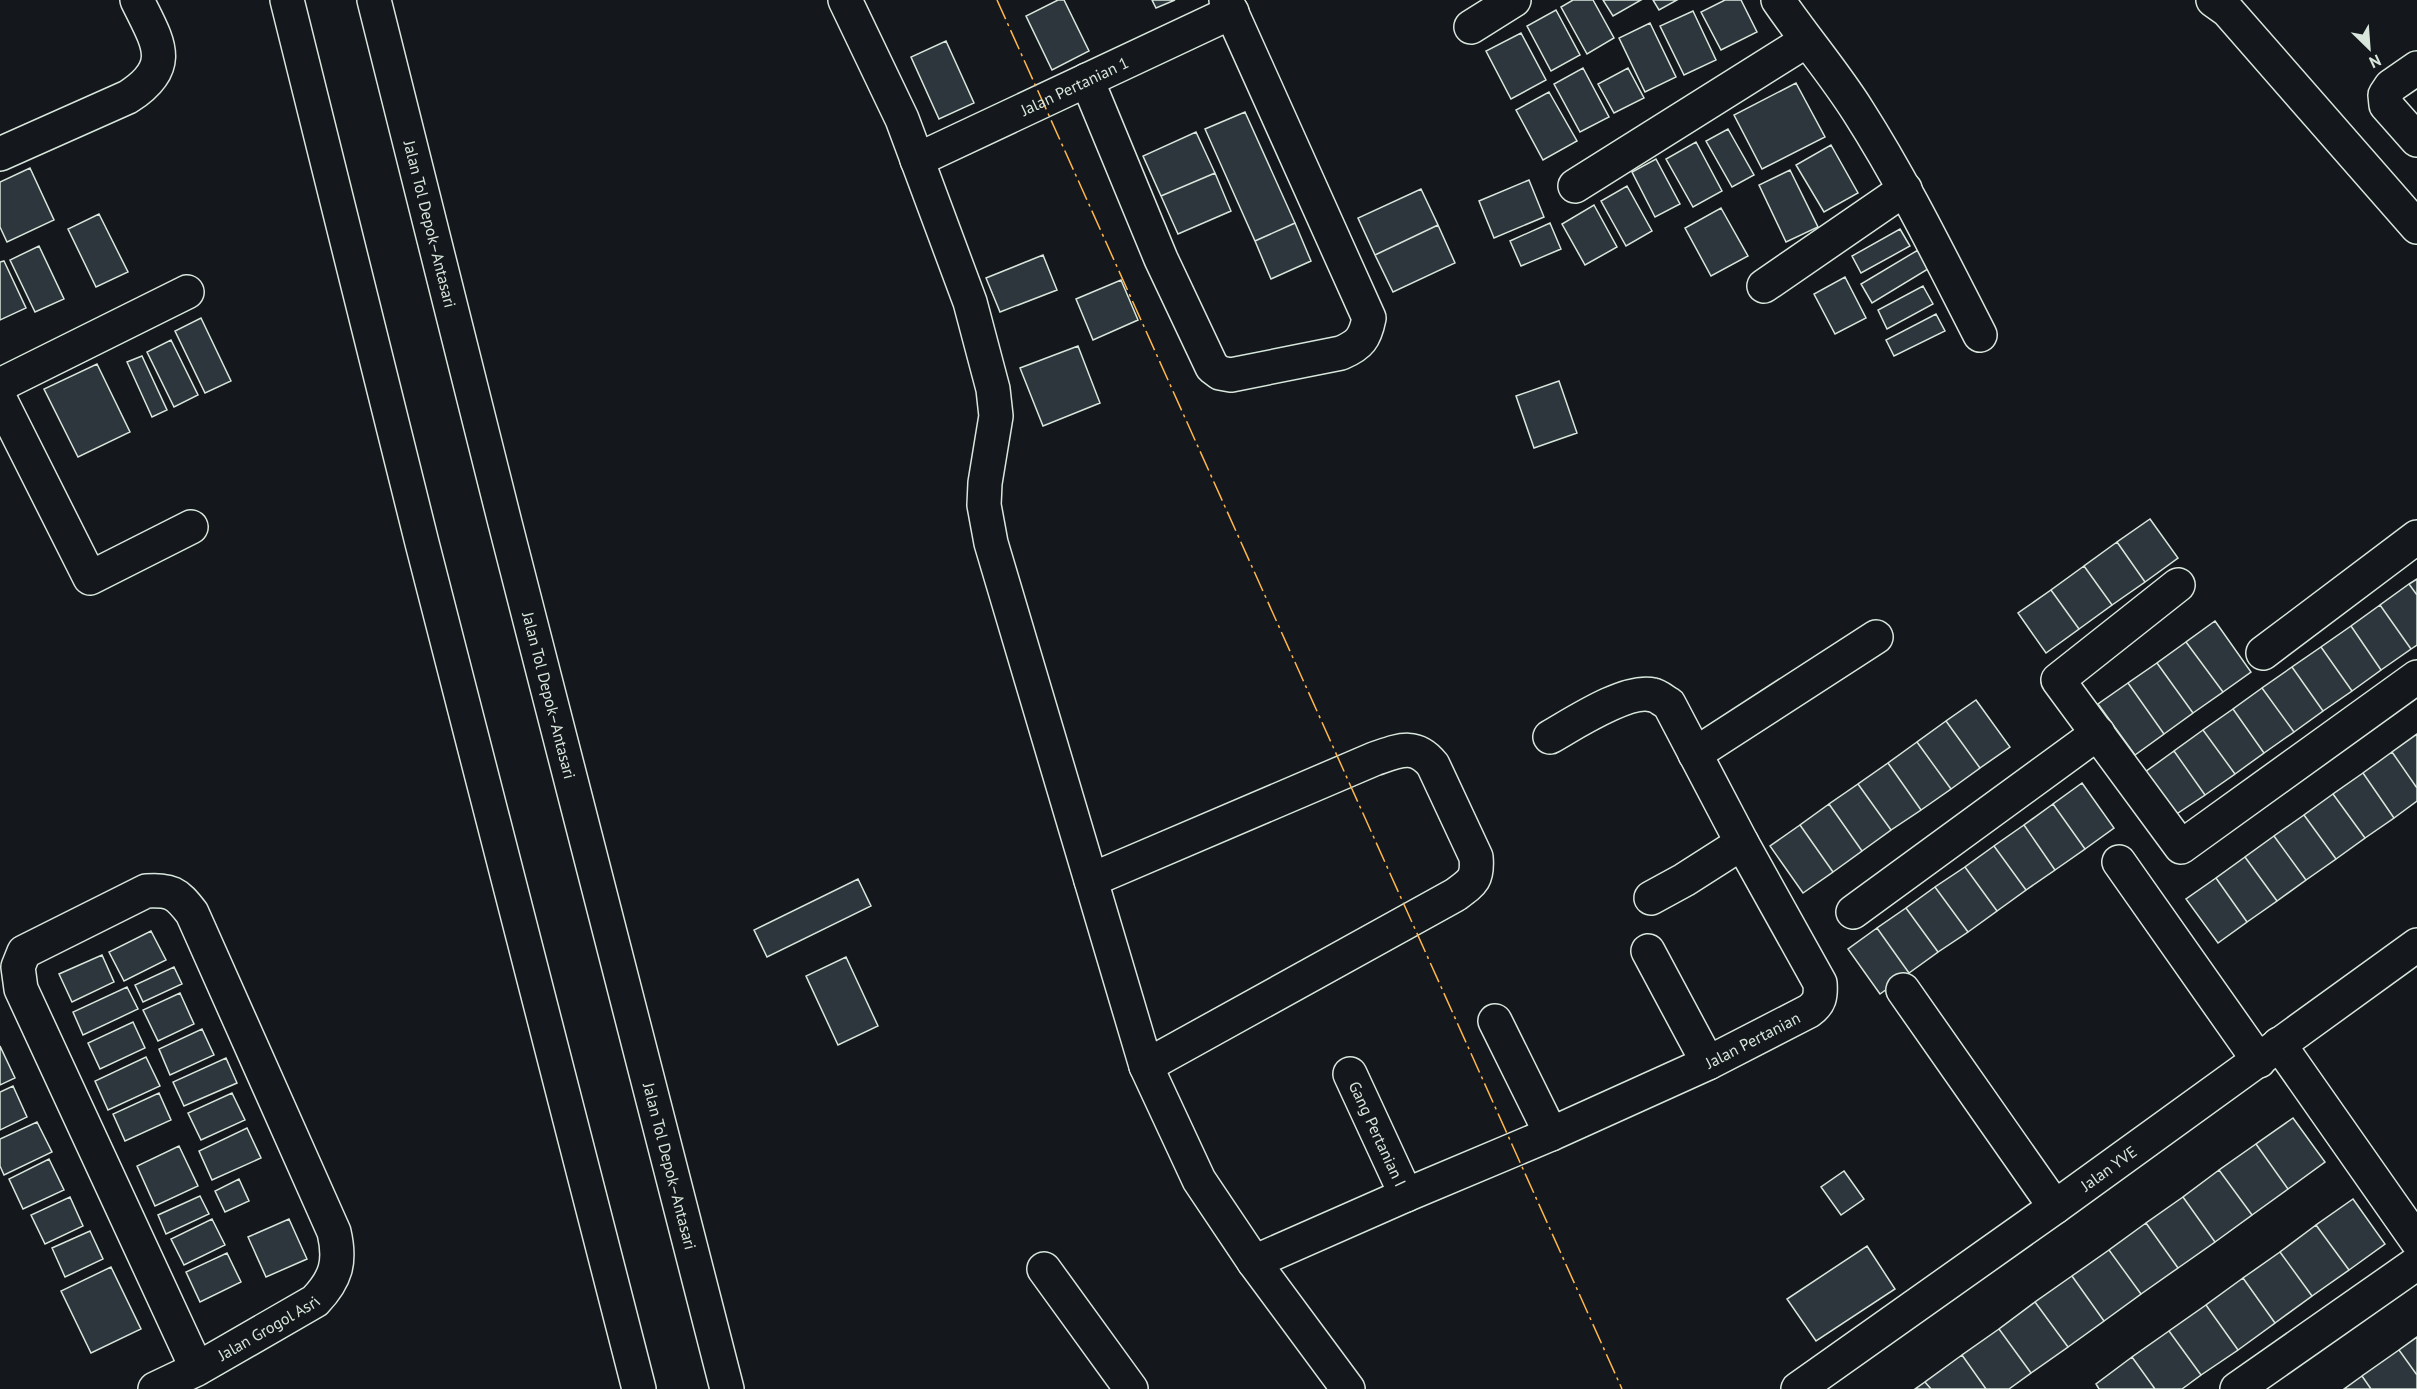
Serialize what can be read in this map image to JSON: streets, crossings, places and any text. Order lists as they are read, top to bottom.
{
  "streets": {
    "main road": [
      "Jalan Pertanian 1",
      "Jalan Tol Depok–Antasari",
      "Jalan Pertanian",
      "Gang Pertanian I",
      "Jalan YVE",
      "Jalan Grogol Asri"
    ]
  },
  "crossings": [
    ["Jalan Pertanian", "Gang Pertanian I"]
  ],
  "north": "bottom right"
}
